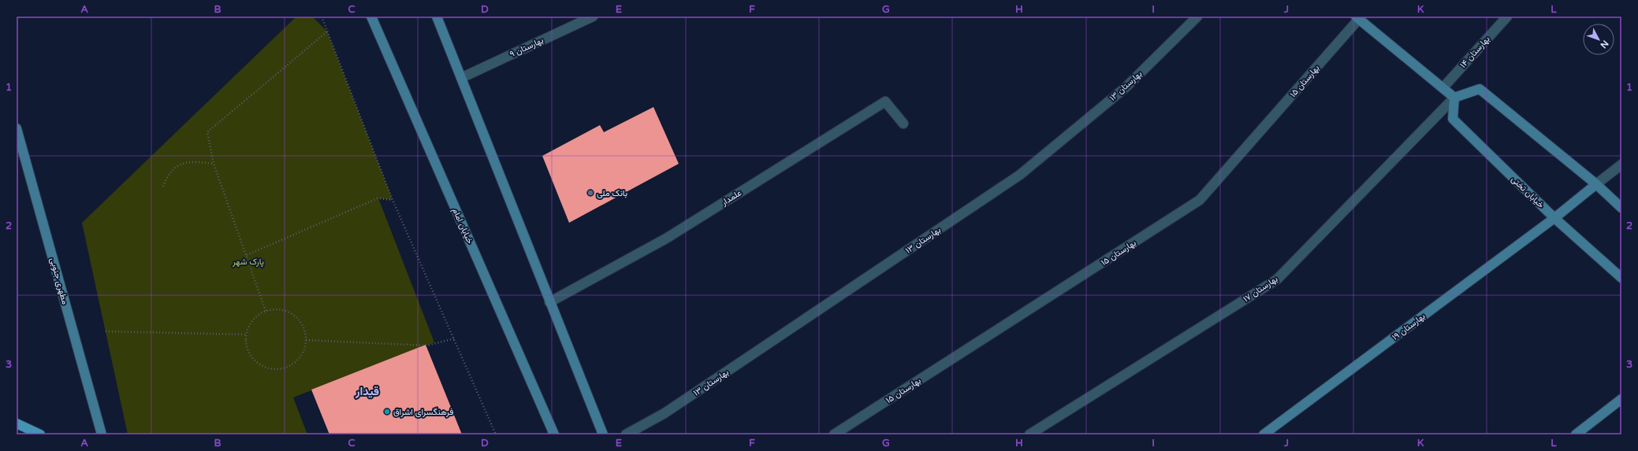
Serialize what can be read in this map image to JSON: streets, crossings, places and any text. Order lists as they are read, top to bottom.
{
  "streets": {
    "main road": [
      "خیابان تختی",
      "خیابان امام",
      "مطهری جنوبی",
      "بهارستان ۱۹"
    ],
    "street": [
      "بهارستان ۹",
      "بهارستان ۱۴",
      "بهارستان ۱۵",
      "بهارستان ۱۳",
      "علمدار",
      "بهارستان ۱۷"
    ]
  },
  "crossings": [
    ["خیابان تختی", "بهارستان ۱۷"],
    ["خیابان تختی", "بهارستان ۱۹"]
  ],
  "districts": ["قیدار"],
  "parks": ["پارک شهر"],
  "places": ["بانک ملی", "فرهنگسرای اشراق"],
  "north": "bottom right",
  "grid": {
    "columns": [
      "A",
      "B",
      "C",
      "D",
      "E",
      "F",
      "G",
      "H",
      "I",
      "J",
      "K",
      "L"
    ],
    "rows": ["1", "2", "3"]
  }
}
